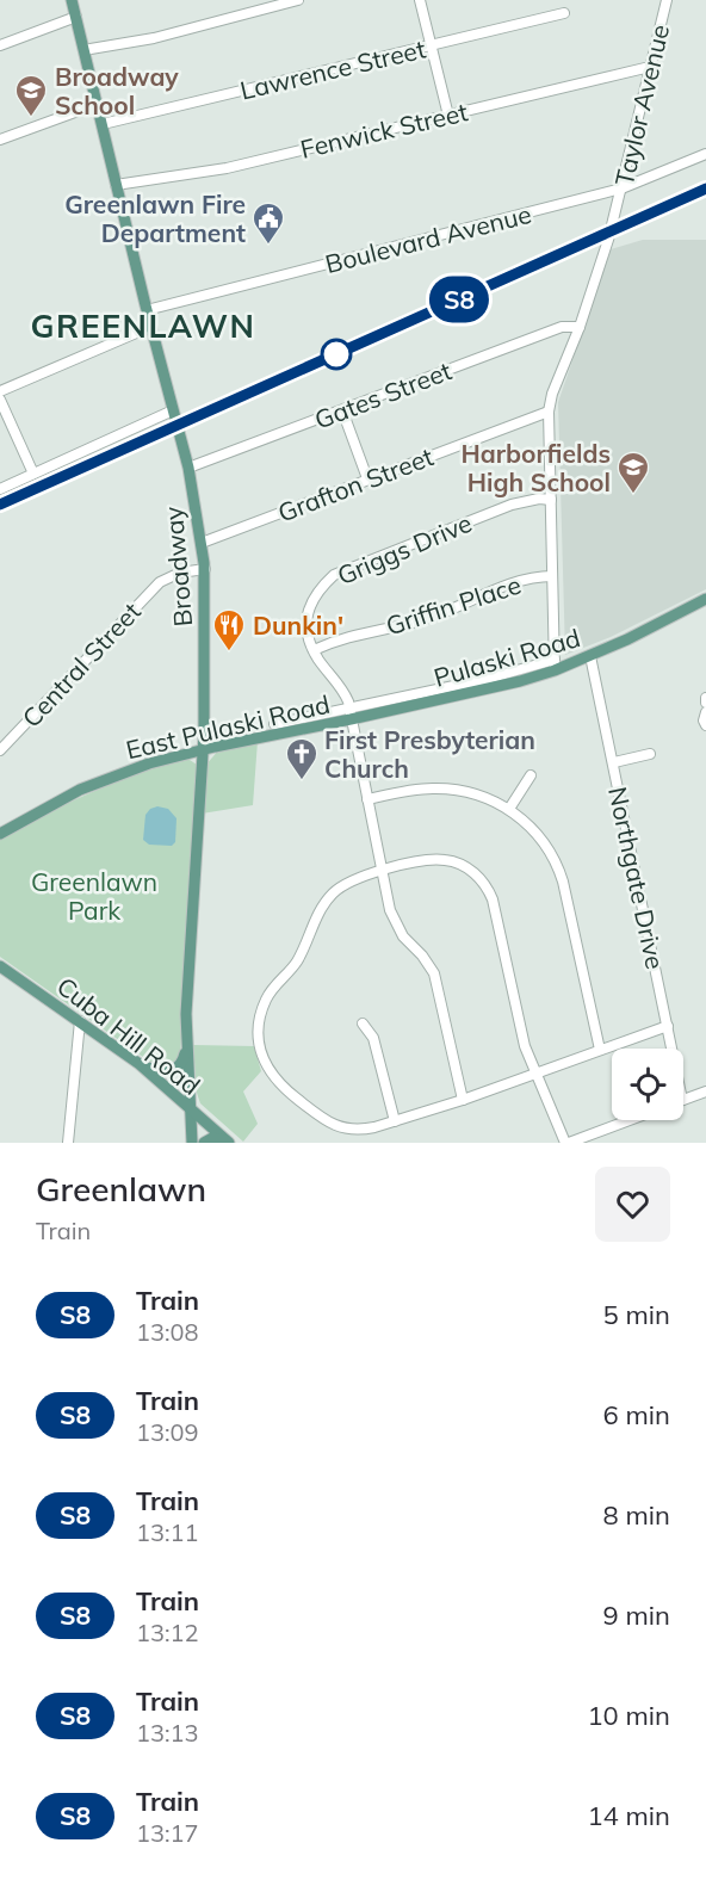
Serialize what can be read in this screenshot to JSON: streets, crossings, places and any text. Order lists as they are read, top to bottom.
{
  "streets": {
    "main road": [
      "Broadway",
      "Pulaski Road",
      "East Pulaski Road",
      "Cuba Hill Road"
    ],
    "street": [
      "Lawrence Street",
      "Taylor Avenue",
      "Fenwick Street",
      "Boulevard Avenue",
      "Gates Street",
      "Grafton Street",
      "Griggs Drive",
      "Griffin Place",
      "Central Street",
      "Northgate Drive"
    ]
  },
  "crossings": [
    ["Lawrence Street", "Broadway"],
    ["Taylor Avenue", "Fenwick Street"],
    ["Taylor Avenue", "Boulevard Avenue"],
    ["Taylor Avenue", "Gates Street"],
    ["Taylor Avenue", "Grafton Street"],
    ["Taylor Avenue", "Griggs Drive"],
    ["Taylor Avenue", "Griffin Place"],
    ["Taylor Avenue", "Pulaski Road"],
    ["Fenwick Street", "Broadway"],
    ["Boulevard Avenue", "Broadway"],
    ["Gates Street", "Broadway"],
    ["Grafton Street", "Broadway"],
    ["Griggs Drive", "Griffin Place"],
    ["Griggs Drive", "Pulaski Road"],
    ["Griggs Drive", "East Pulaski Road"],
    ["Broadway", "Central Street"],
    ["Broadway", "East Pulaski Road"],
    ["Broadway", "Cuba Hill Road"],
    ["Pulaski Road", "East Pulaski Road"],
    ["Pulaski Road", "Northgate Drive"]
  ],
  "districts": ["GREENLAWN"],
  "parks": ["Greenlawn Park"],
  "places": {
    "school or university": ["Broadway School", "Harborfields High School"],
    "public building": ["Greenlawn Fire Department"],
    "restaurant": ["Dunkin'"],
    "church": ["First Presbyterian Church"]
  },
  "page": {
    "on_map": "S8",
    "heading": ["Greenlawn", "Train"],
    "list": [
      {
        "mark": "S8",
        "name": "Train",
        "note": "13:08",
        "value": "5 min"
      },
      {
        "mark": "S8",
        "name": "Train",
        "note": "13:09",
        "value": "6 min"
      },
      {
        "mark": "S8",
        "name": "Train",
        "note": "13:11",
        "value": "8 min"
      },
      {
        "mark": "S8",
        "name": "Train",
        "note": "13:12",
        "value": "9 min"
      },
      {
        "mark": "S8",
        "name": "Train",
        "note": "13:13",
        "value": "10 min"
      },
      {
        "mark": "S8",
        "name": "Train",
        "note": "13:17",
        "value": "14 min"
      }
    ]
  }
}
